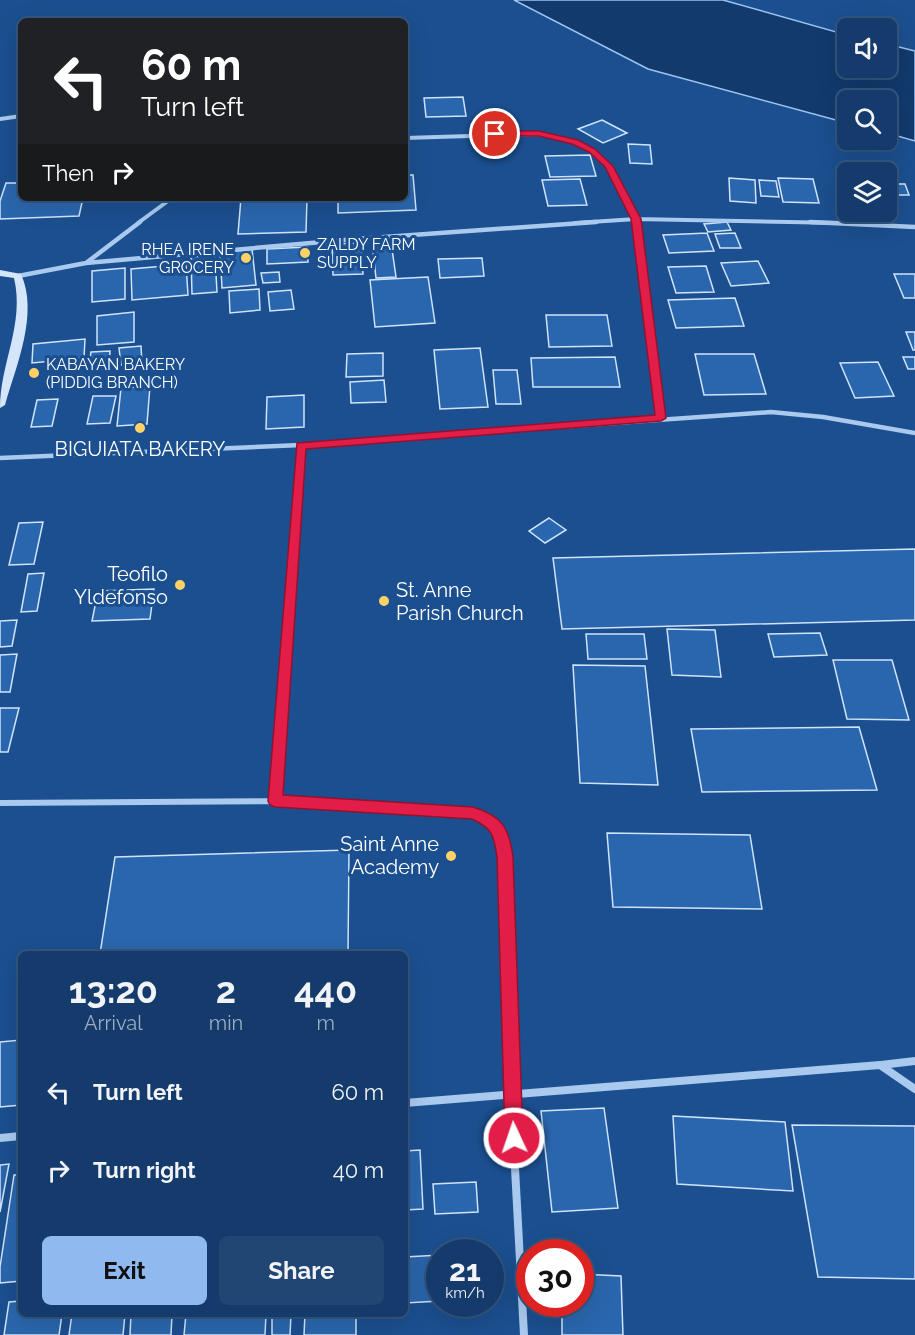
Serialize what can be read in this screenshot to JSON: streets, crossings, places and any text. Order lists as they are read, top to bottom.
{
  "places": [
    "ZALDY FARM SUPPLY",
    "RHEA IRENE GROCERY",
    "KABAYAN BAKERY (PIDDIG BRANCH)",
    "BIGUIATA BAKERY",
    "Teofilo Yldefonso",
    "St. Anne Parish Church",
    "Saint Anne Academy"
  ],
  "page": {
    "turn": ["60 m", "Turn left"],
    "then": "Then",
    "eta": [
      "13:20",
      "Arrival",
      "2",
      "min",
      "440",
      "m"
    ],
    "list": [
      {
        "name": "Turn left",
        "value": "60 m"
      },
      {
        "name": "Turn right",
        "value": "40 m"
      }
    ],
    "buttons": ["Exit", "Share"],
    "speed": "21 km/h",
    "limit": "30"
  }
}
